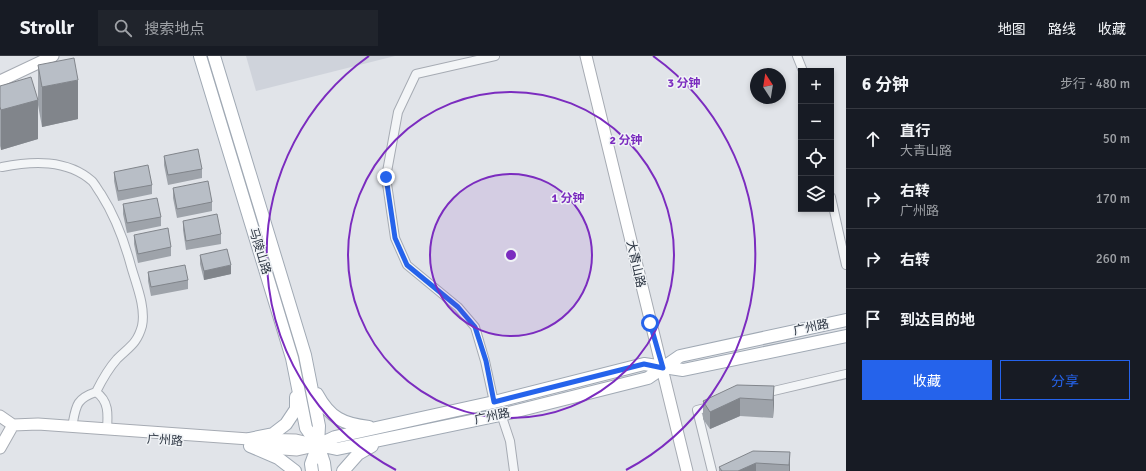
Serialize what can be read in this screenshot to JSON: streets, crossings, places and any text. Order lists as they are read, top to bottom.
{
  "streets": {
    "main road": ["马陵山路", "大青山路", "广州路"]
  },
  "crossings": [
    ["马陵山路", "广州路"],
    ["大青山路", "广州路"]
  ],
  "north": "top",
  "page": {
    "header": "Strollr",
    "search": "搜索地点",
    "nav": ["地图", "路线", "收藏"],
    "heading": ["6 分钟", "步行 · 480 m"],
    "map_buttons": ["+", "−"],
    "list": [
      ["直行", "大青山路", "50 m"],
      ["右转", "广州路", "170 m"],
      ["右转", "260 m"],
      "到达目的地"
    ],
    "buttons": ["收藏", "分享"]
  },
  "rings": ["3 分钟", "2 分钟", "1 分钟"]
}
